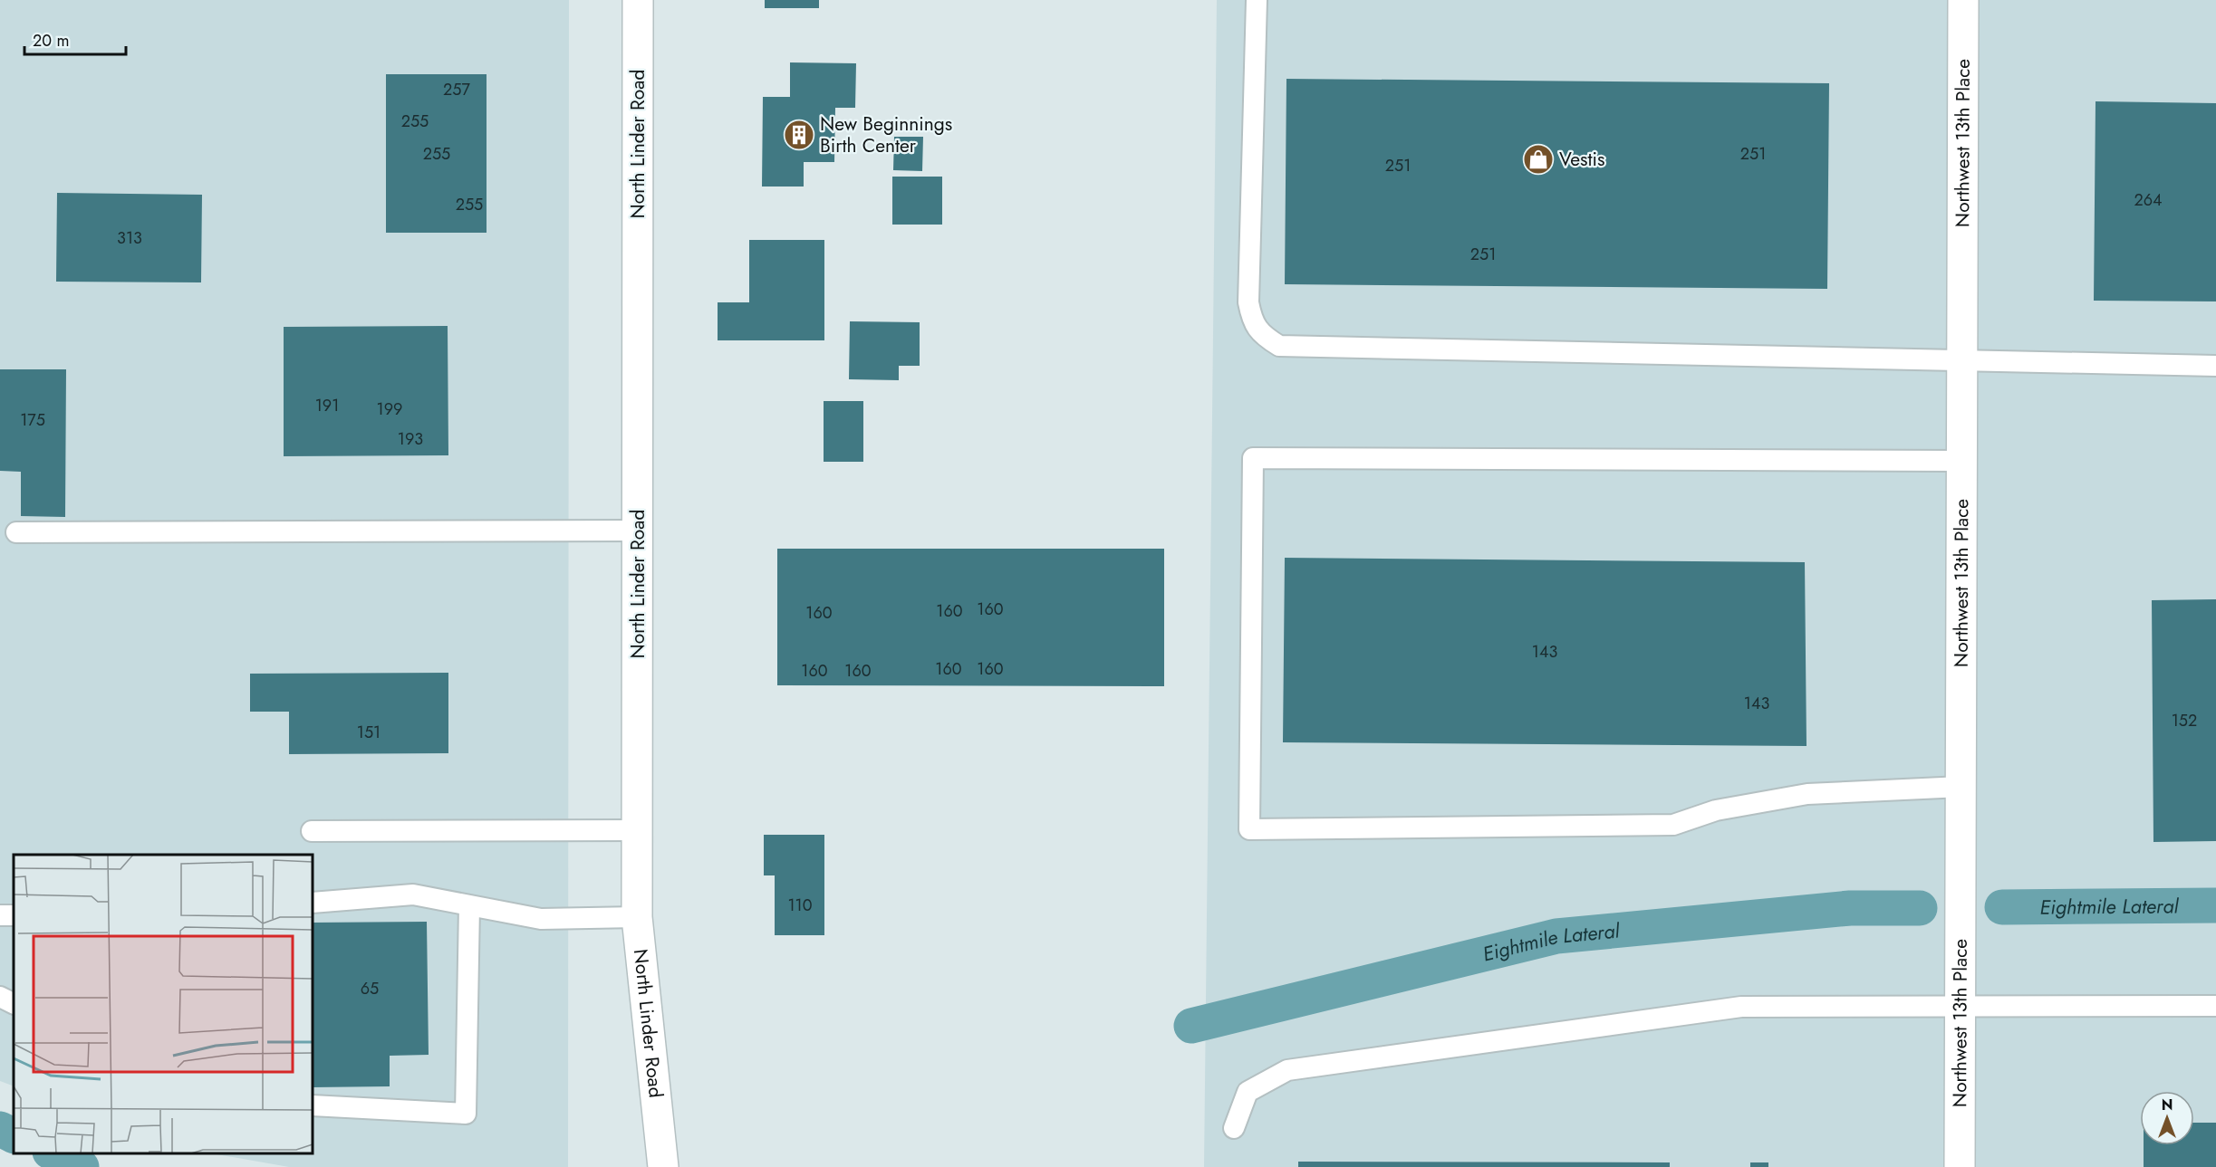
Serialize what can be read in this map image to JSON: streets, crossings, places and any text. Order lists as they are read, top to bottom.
{
  "streets": {
    "street": ["North Linder Road", "Northwest 13th Place"]
  },
  "water": ["Eightmile Lateral"],
  "places": {
    "building": ["New Beginnings Birth Center"],
    "shop": ["Vestis"]
  },
  "house_numbers": [
    "257",
    "255",
    "255",
    "251",
    "251",
    "264",
    "255",
    "313",
    "251",
    "191",
    "199",
    "175",
    "193",
    "160",
    "160",
    "160",
    "143",
    "160",
    "160",
    "160",
    "160",
    "143",
    "152",
    "151",
    "110",
    "65"
  ],
  "scale_bar": "20 m",
  "north": "top"
}
